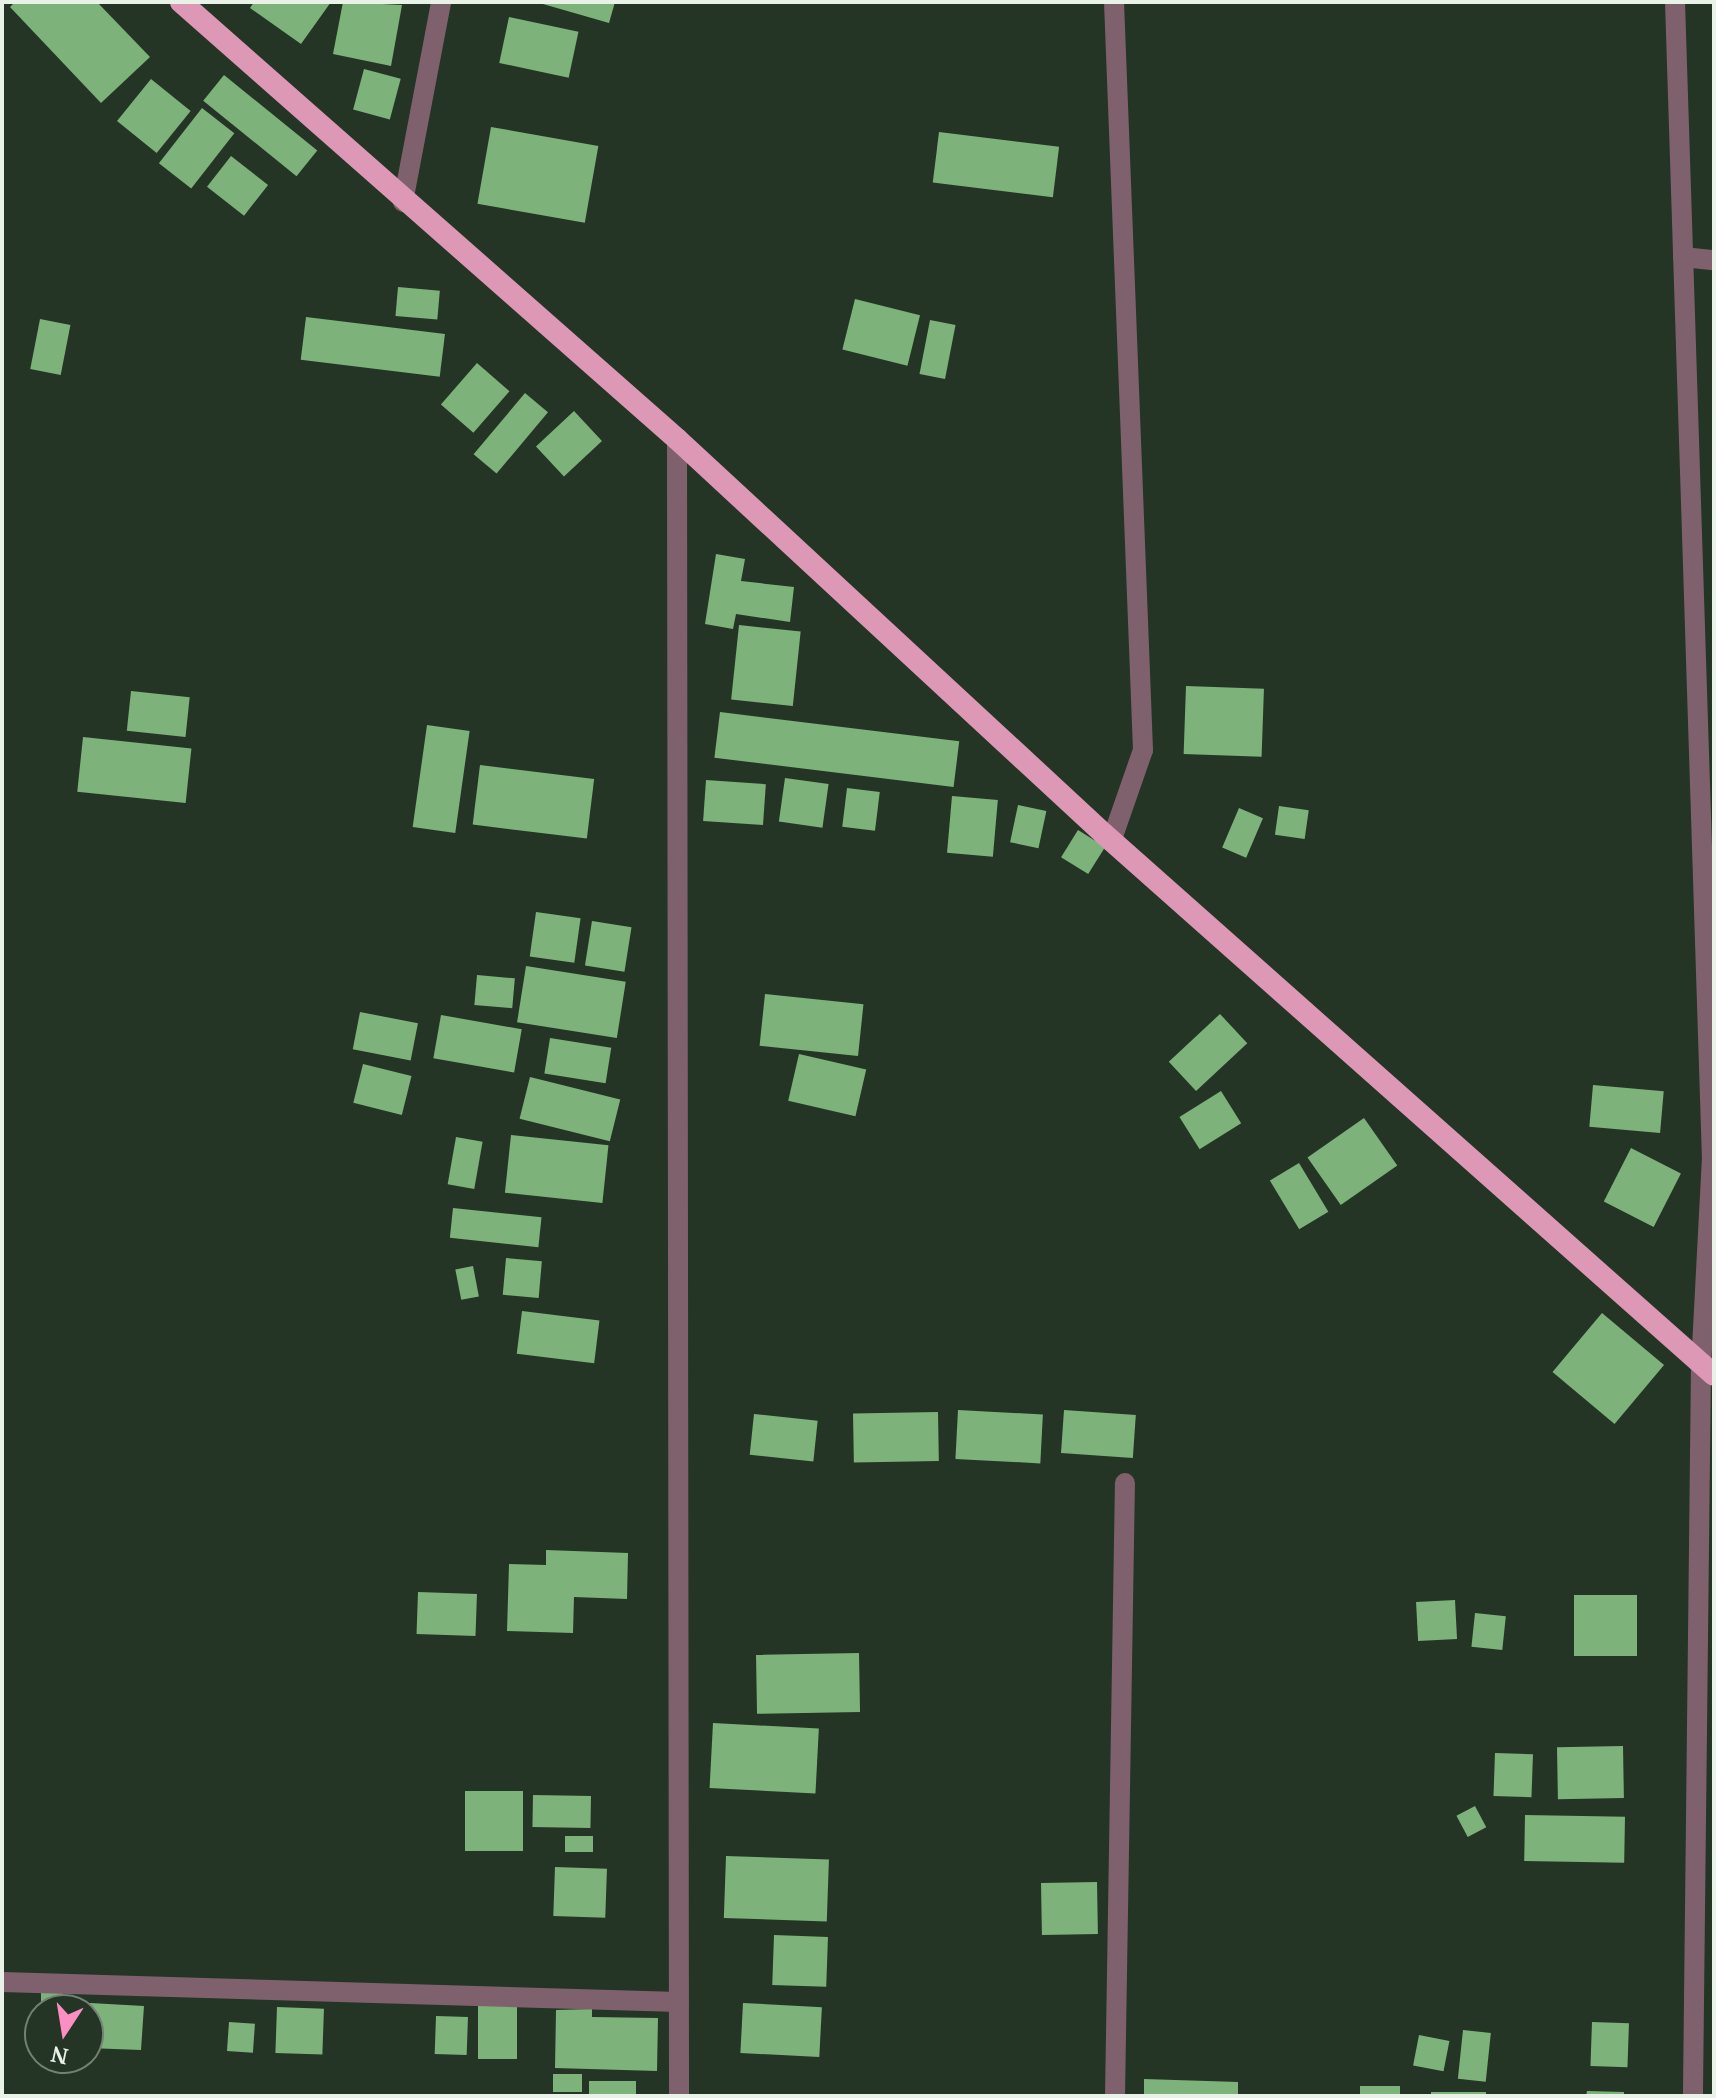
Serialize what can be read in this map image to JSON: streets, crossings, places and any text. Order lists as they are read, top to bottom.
{
  "north": "bottom"
}
